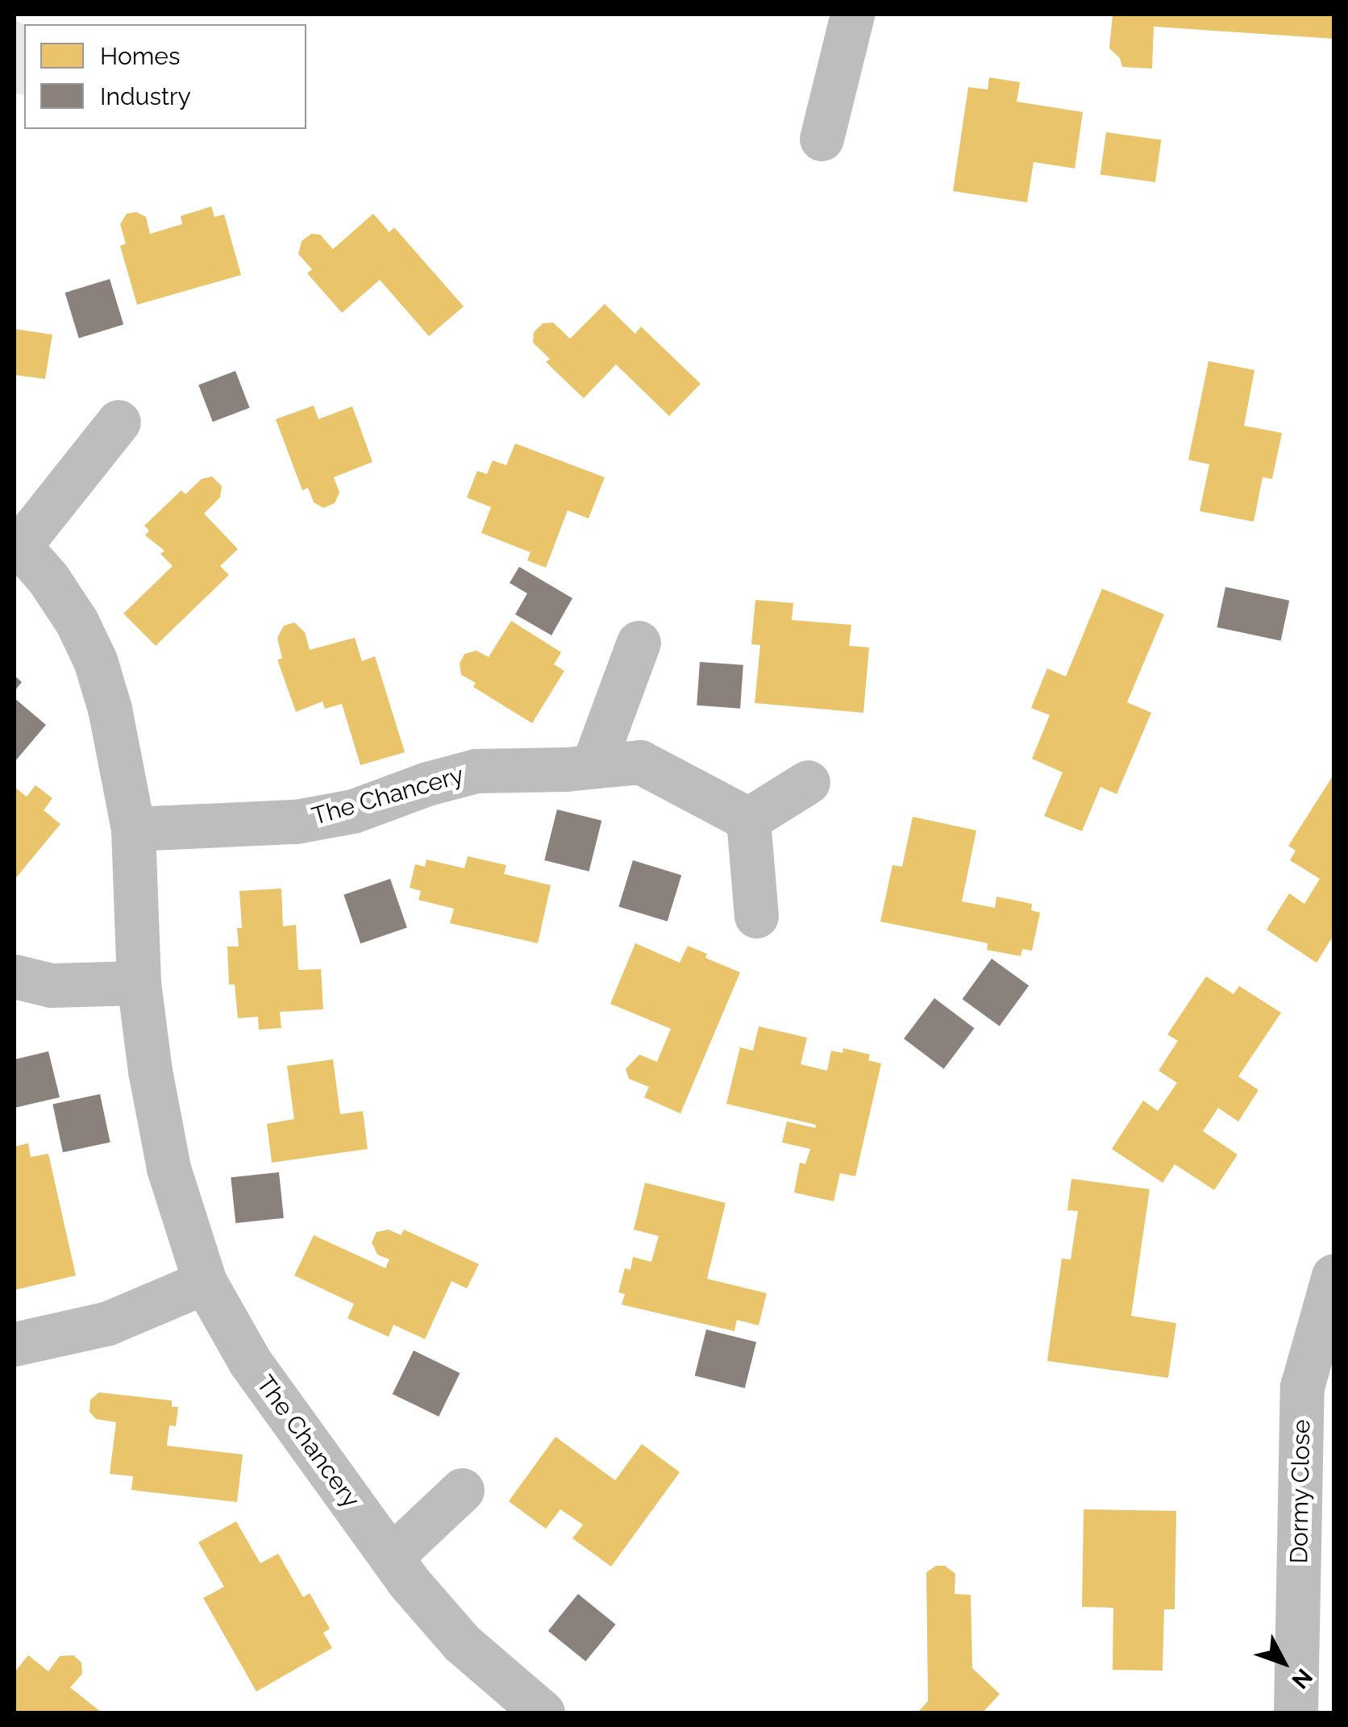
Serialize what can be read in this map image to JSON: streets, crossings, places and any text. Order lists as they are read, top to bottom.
{
  "streets": {
    "street": ["The Chancery", "Dormy Close"]
  },
  "legend": ["Homes", "Industry"],
  "north": "bottom right"
}
